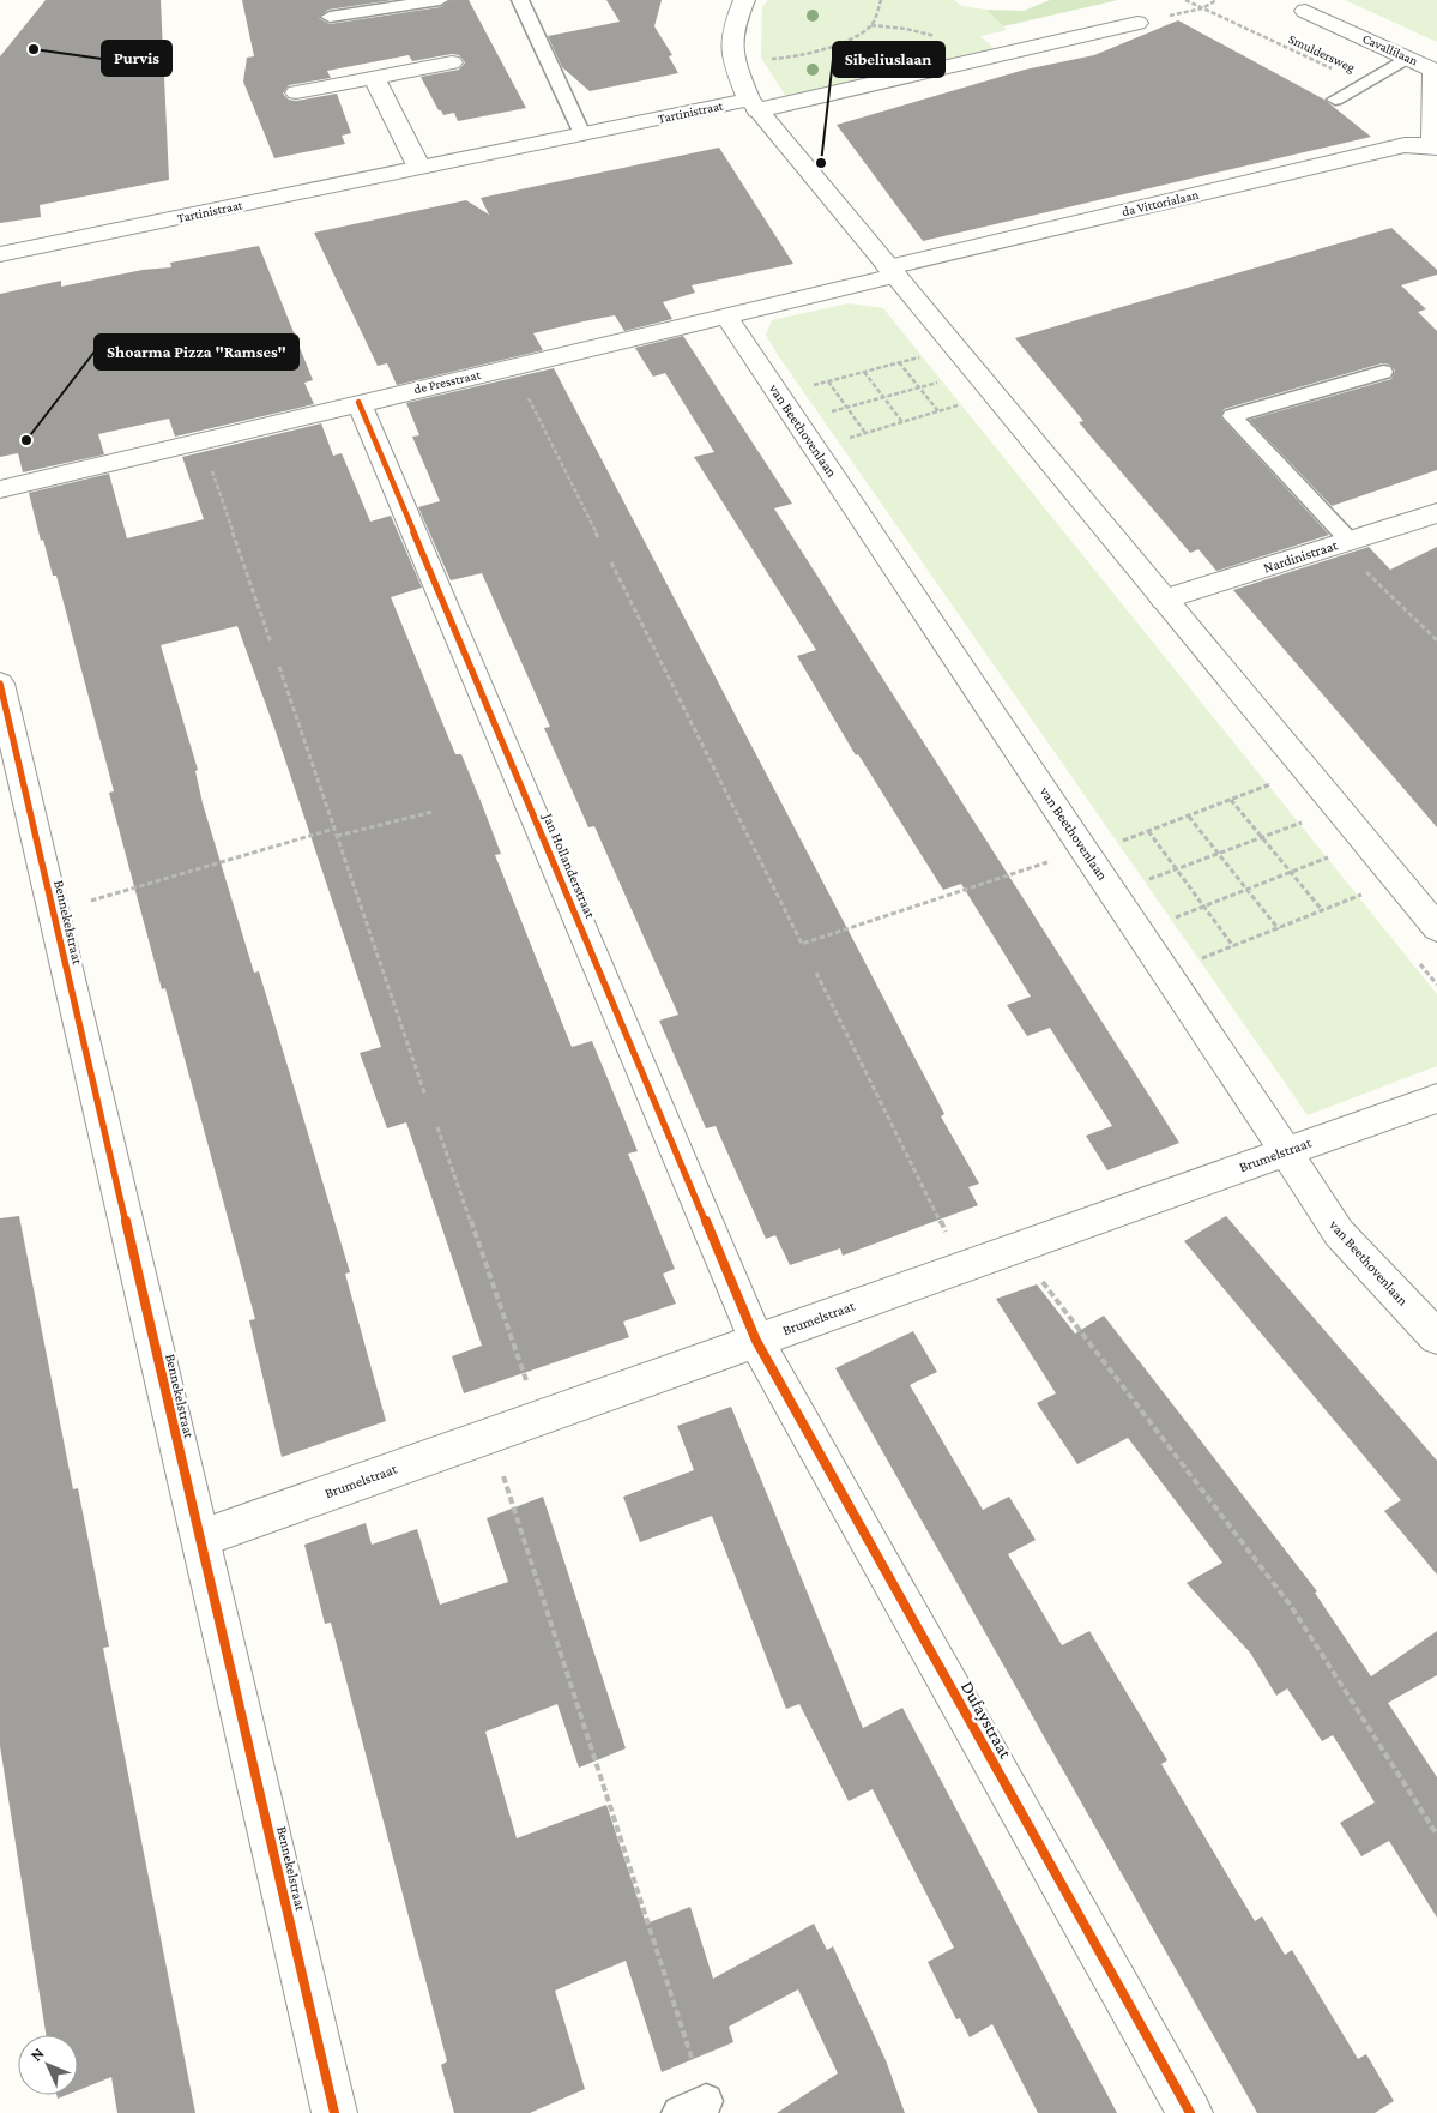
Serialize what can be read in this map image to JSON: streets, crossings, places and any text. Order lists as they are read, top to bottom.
{
  "streets": {
    "street": [
      "Cavallilaan",
      "Tartinistraat",
      "da Vittorialaan",
      "de Presstraat",
      "van Beethovenlaan",
      "Nardinistraat",
      "Jan Hollanderstraat",
      "Bennekelstraat",
      "Brumelstraat",
      "Dufaystraat"
    ],
    "path": ["Smuldersweg"]
  },
  "crossings": [
    ["Cavallilaan", "da Vittorialaan"],
    ["da Vittorialaan", "de Presstraat"],
    ["de Presstraat", "van Beethovenlaan"],
    ["de Presstraat", "Jan Hollanderstraat"],
    ["van Beethovenlaan", "Brumelstraat"],
    ["Jan Hollanderstraat", "Brumelstraat"],
    ["Jan Hollanderstraat", "Dufaystraat"],
    ["Bennekelstraat", "Brumelstraat"],
    ["Brumelstraat", "Dufaystraat"]
  ],
  "places": ["Purvis", "Sibeliuslaan", "Shoarma Pizza \"Ramses\""],
  "north": "top left"
}
